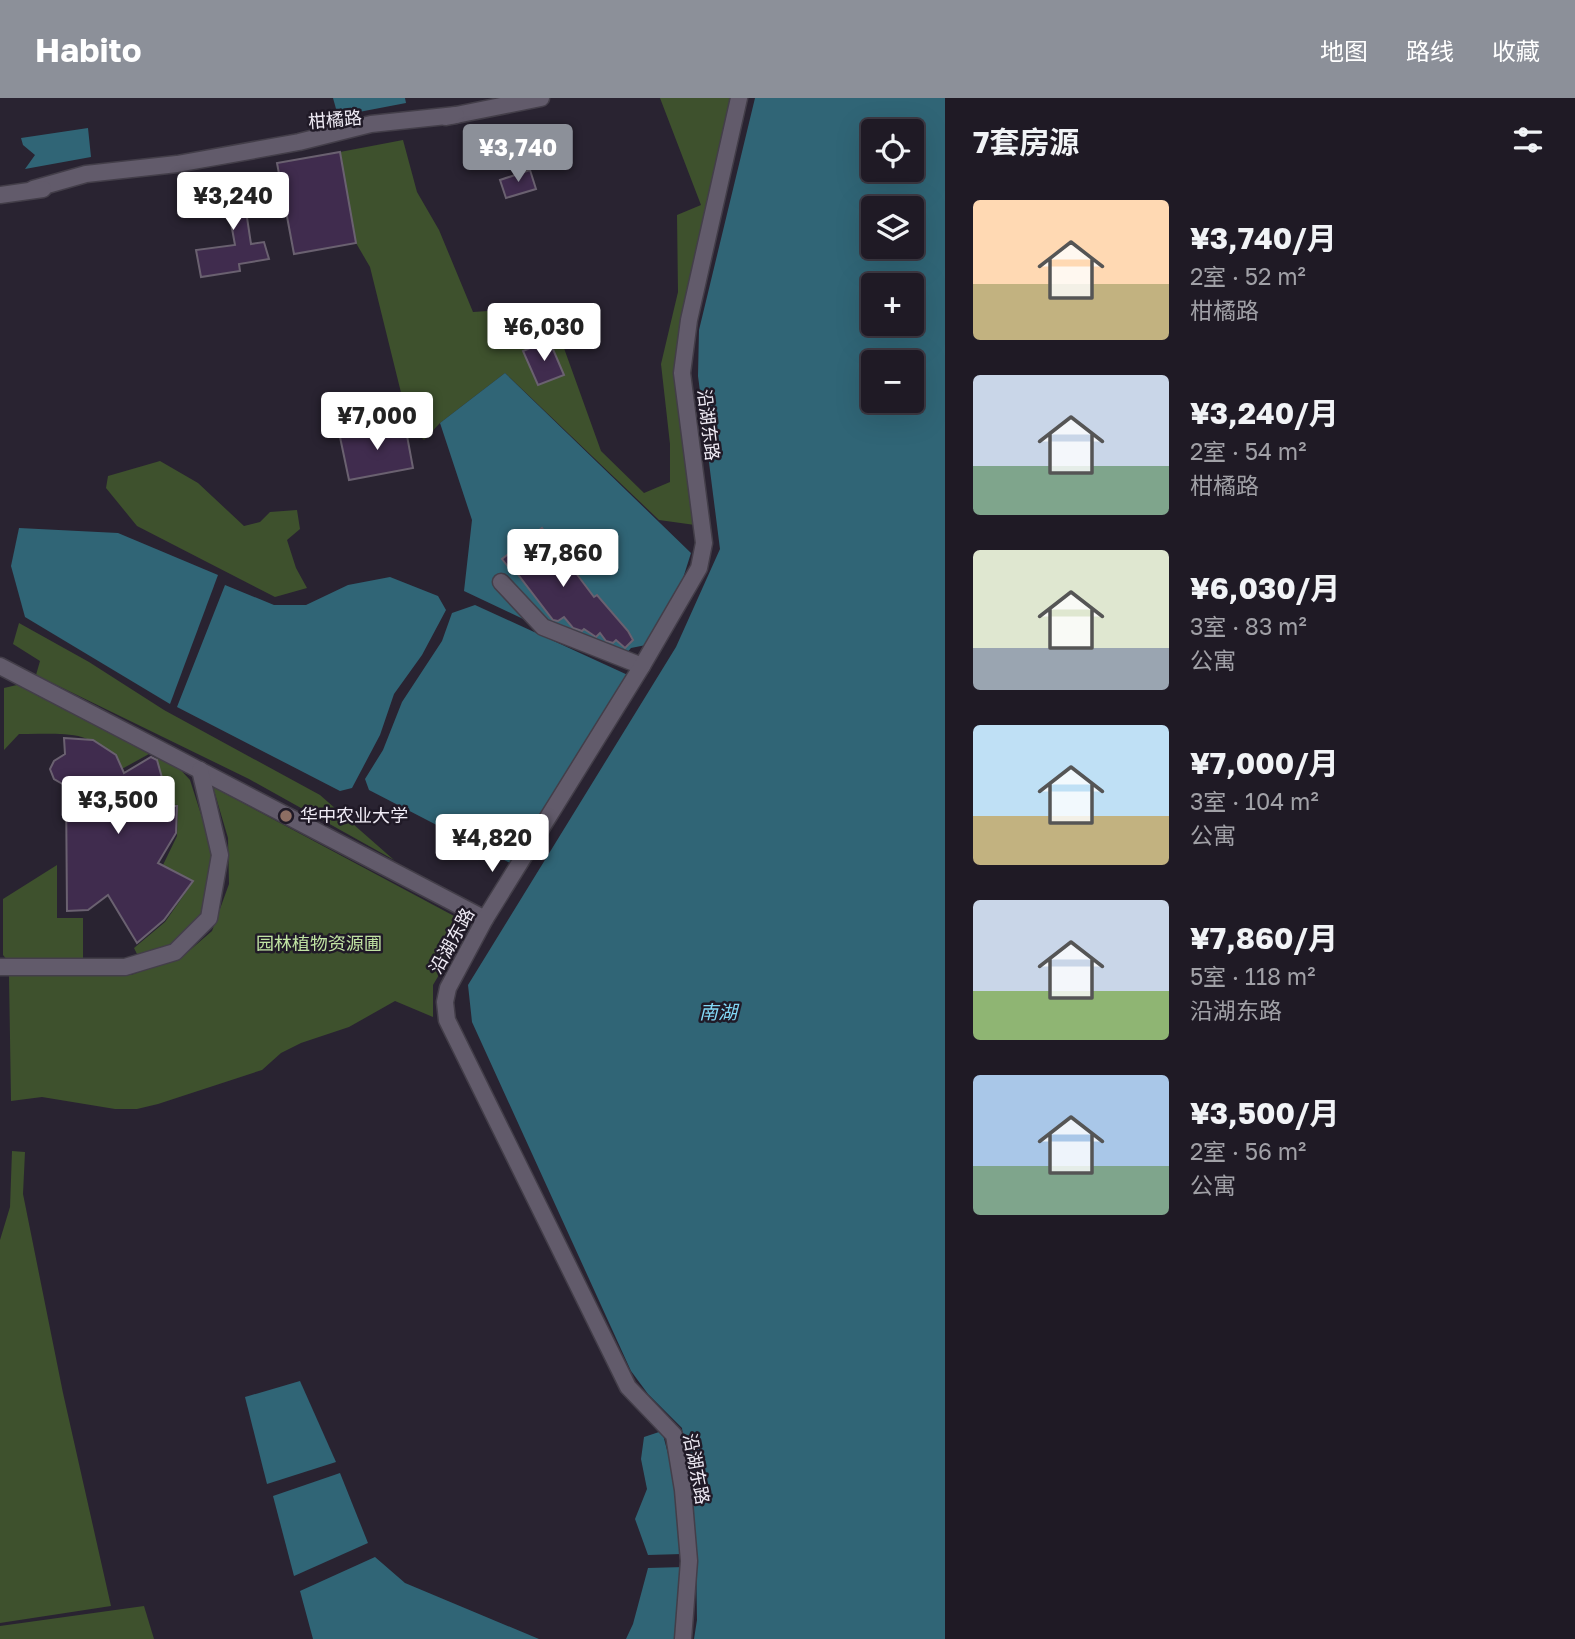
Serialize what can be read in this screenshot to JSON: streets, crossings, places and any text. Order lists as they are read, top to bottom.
{
  "streets": {
    "street": ["柑橘路", "沿湖东路"]
  },
  "water": ["南湖"],
  "parks": ["园林植物资源圃"],
  "places": ["华中农业大学"],
  "page": {
    "header": "Habito",
    "nav": ["地图", "路线", "收藏"],
    "heading": "7套房源",
    "map_buttons": ["+", "−"],
    "price": [
      "¥3,740",
      "¥3,240",
      "¥6,030",
      "¥7,000",
      "¥7,860",
      "¥3,500",
      "¥4,820"
    ],
    "list": [
      {
        "name": "¥3,740/月",
        "note": "2室 · 52 m² · 柑橘路"
      },
      {
        "name": "¥3,240/月",
        "note": "2室 · 54 m² · 柑橘路"
      },
      {
        "name": "¥6,030/月",
        "note": "3室 · 83 m² · 公寓"
      },
      {
        "name": "¥7,000/月",
        "note": "3室 · 104 m² · 公寓"
      },
      {
        "name": "¥7,860/月",
        "note": "5室 · 118 m² · 沿湖东路"
      },
      {
        "name": "¥3,500/月",
        "note": "2室 · 56 m² · 公寓"
      }
    ]
  }
}
